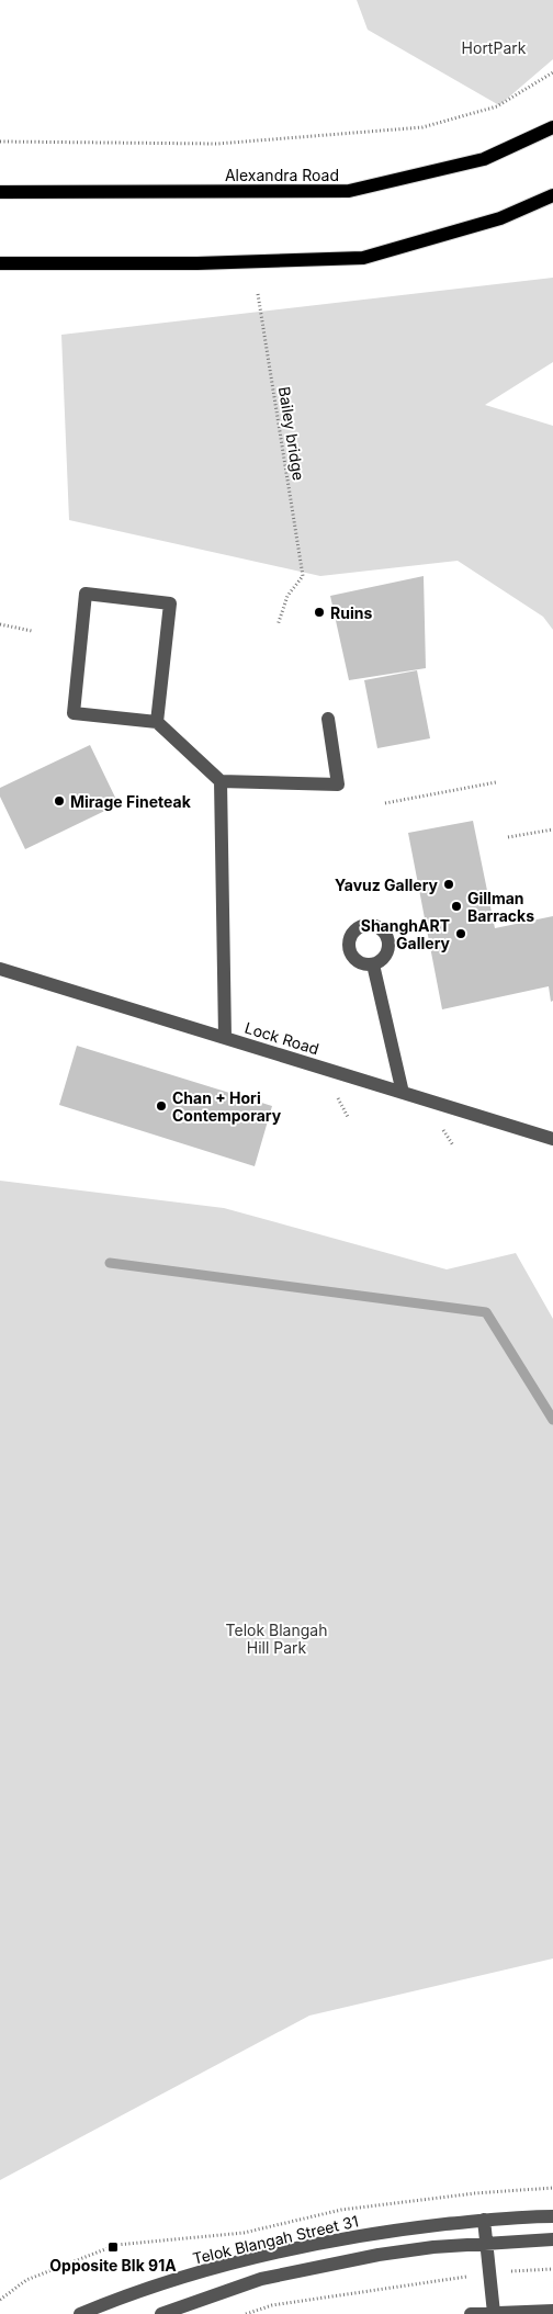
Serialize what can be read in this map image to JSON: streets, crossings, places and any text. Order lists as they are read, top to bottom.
{
  "streets": {
    "main road": ["Alexandra Road"],
    "street": ["Lock Road", "Telok Blangah Street 31"],
    "path": ["Bailey bridge"]
  },
  "parks": ["HortPark", "Telok Blangah Hill Park"],
  "places": {
    "other": [
      "Ruins",
      "Mirage Fineteak",
      "Yavuz Gallery",
      "Gillman Barracks",
      "ShanghART Gallery",
      "Chan + Hori Contemporary"
    ],
    "transit": ["Opposite Blk 91A"]
  }
}
